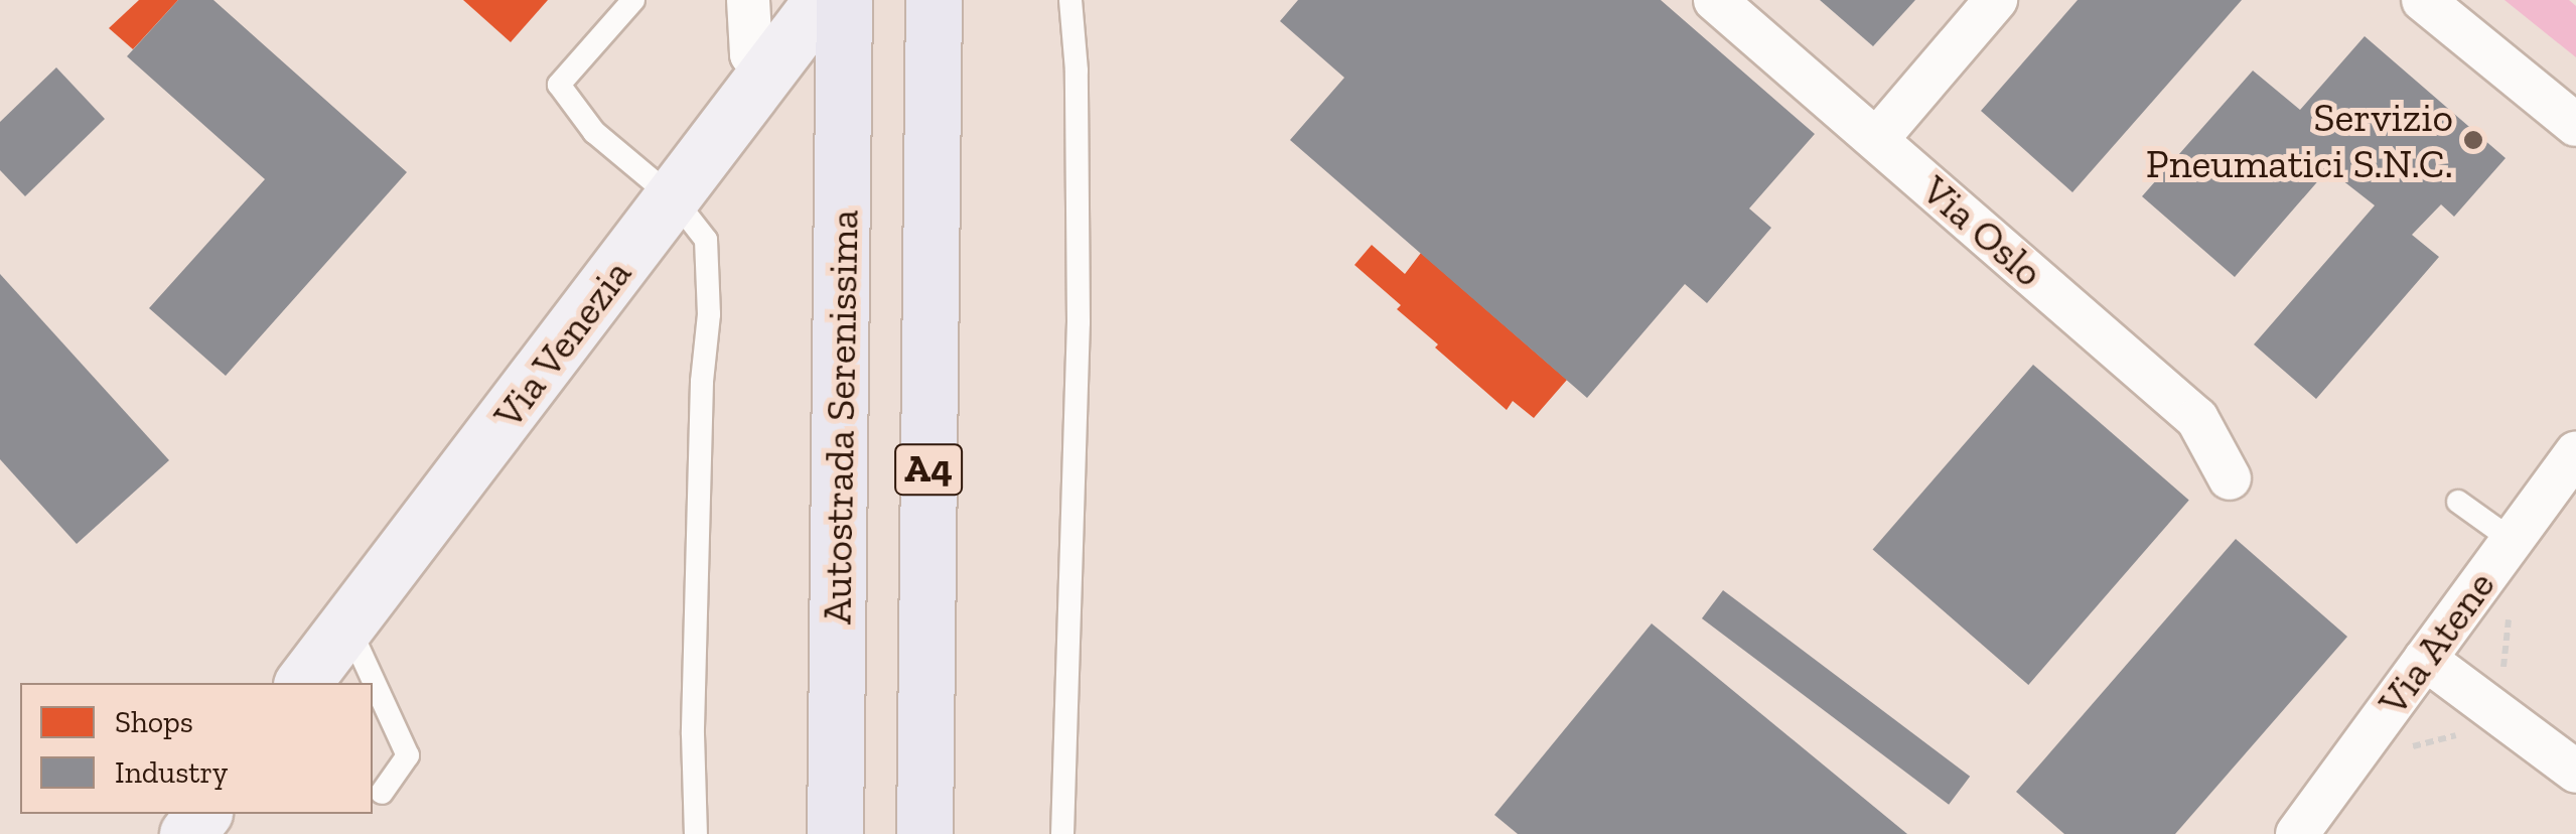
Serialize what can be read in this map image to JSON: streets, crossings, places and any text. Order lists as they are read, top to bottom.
{
  "streets": {
    "highway": ["Autostrada Serenissima", "A4"],
    "main road": ["Via Venezia"],
    "street": ["Via Oslo", "Via Atene"]
  },
  "places": ["Servizio Pneumatici S.N.C."],
  "legend": ["Shops", "Industry"]
}
